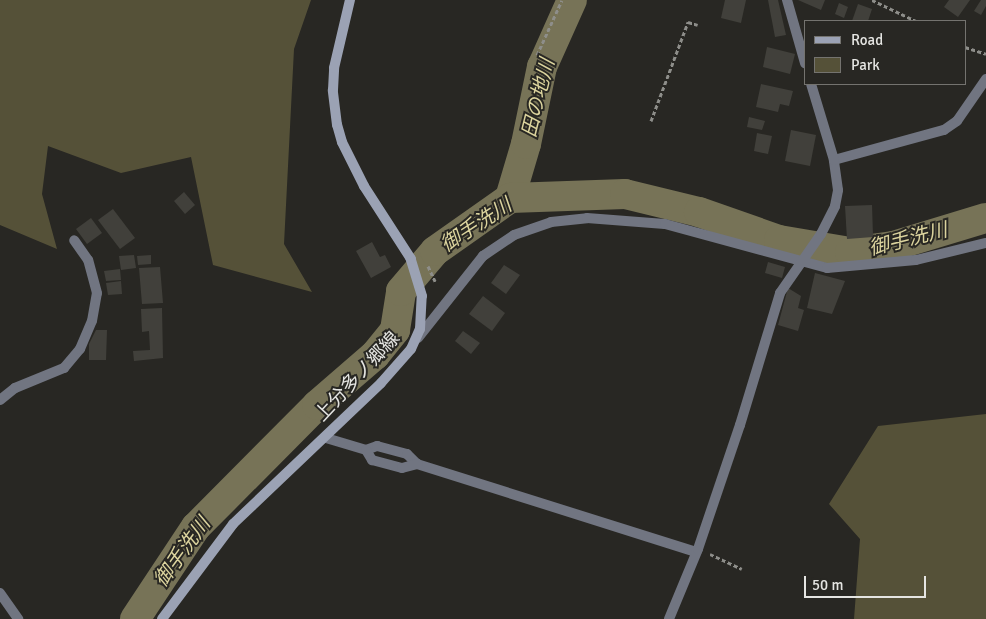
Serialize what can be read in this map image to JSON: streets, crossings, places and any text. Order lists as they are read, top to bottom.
{
  "streets": {
    "main road": ["上分多ノ郷線"]
  },
  "water": ["田の地川", "御手洗川"],
  "legend": ["Road", "Park"],
  "scale_bar": "50 m"
}
